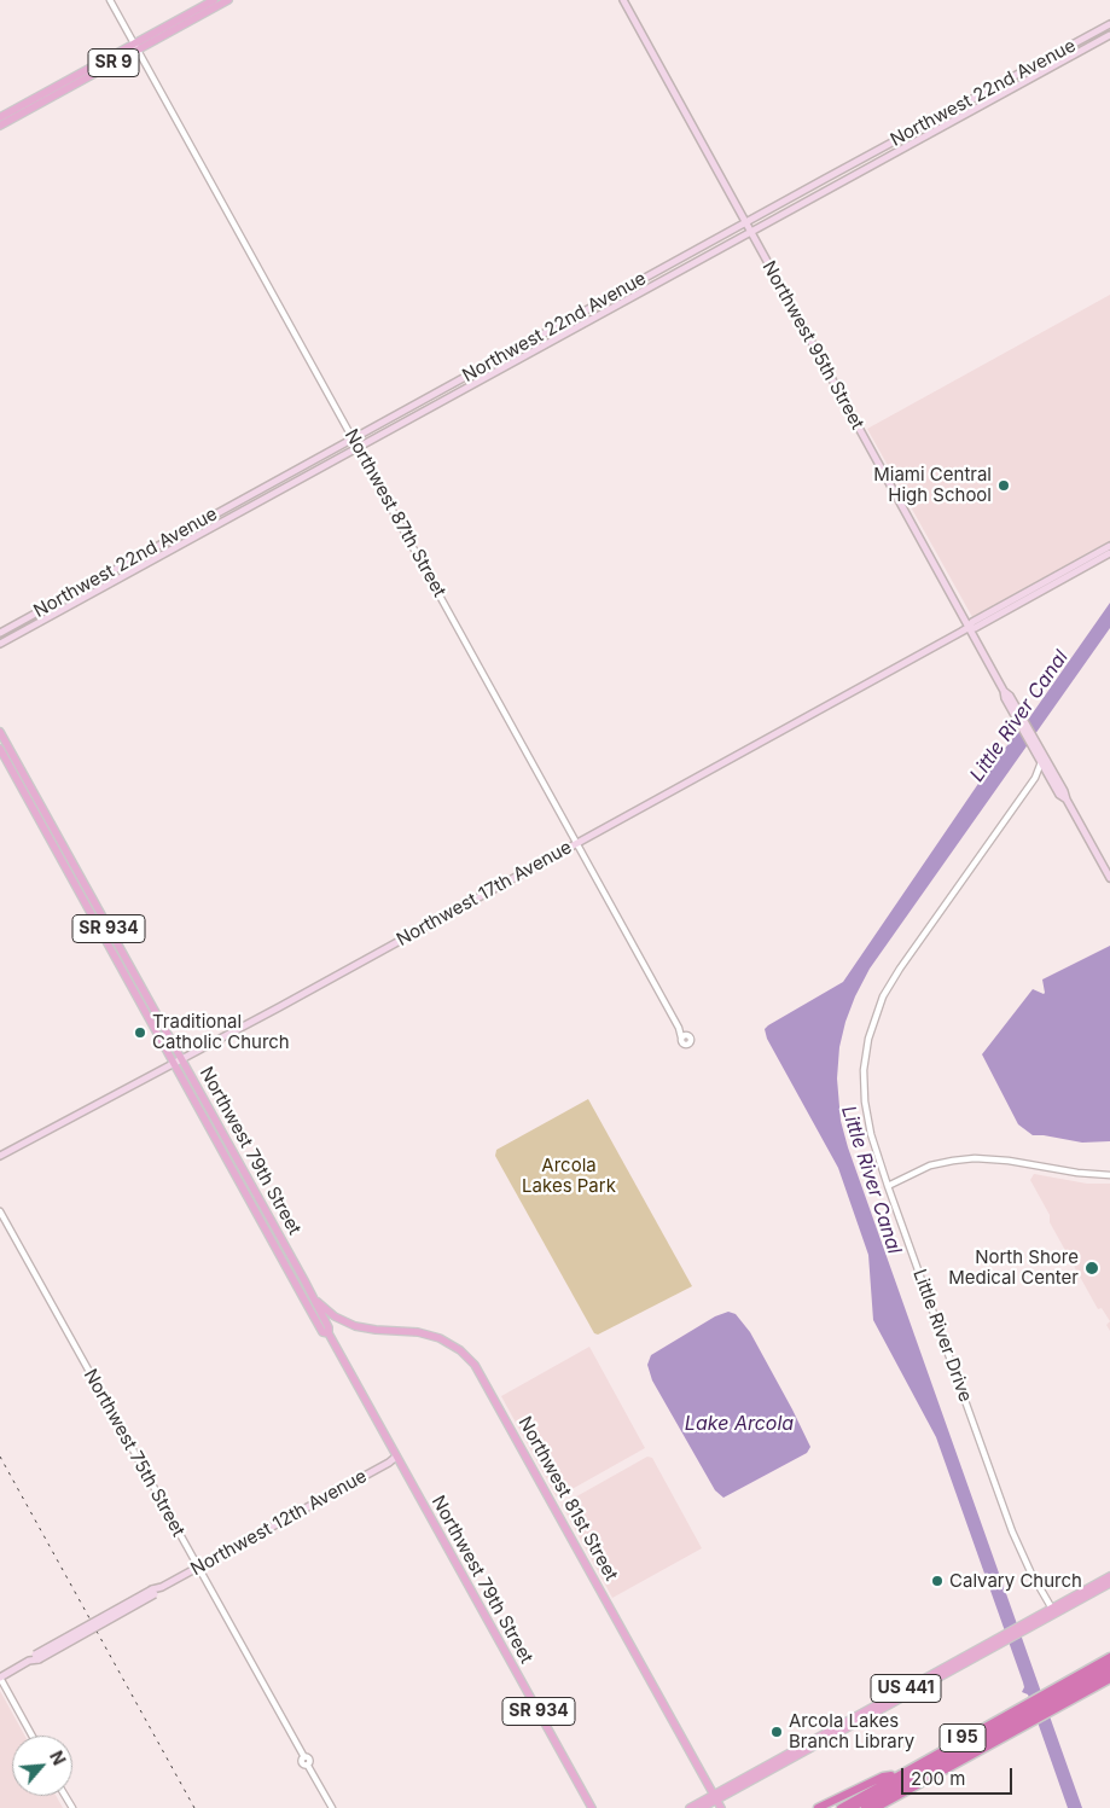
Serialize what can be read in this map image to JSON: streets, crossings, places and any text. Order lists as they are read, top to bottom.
{
  "streets": {
    "highway": ["I 95"],
    "main road": [
      "SR 9",
      "Northwest 22nd Avenue",
      "Northwest 95th Street",
      "Northwest 17th Avenue",
      "SR 934",
      "Northwest 79th Street",
      "Northwest 81st Street",
      "Northwest 12th Avenue",
      "US 441"
    ],
    "street": ["Northwest 87th Street", "Little River Drive", "Northwest 75th Street"]
  },
  "crossings": [
    ["SR 9", "Northwest 87th Street"],
    ["Northwest 22nd Avenue", "Northwest 95th Street"],
    ["Northwest 22nd Avenue", "Northwest 87th Street"],
    ["Northwest 95th Street", "Northwest 17th Avenue"],
    ["Northwest 95th Street", "Little River Drive"],
    ["Northwest 87th Street", "Northwest 17th Avenue"],
    ["Northwest 17th Avenue", "Northwest 79th Street"],
    ["Northwest 79th Street", "Northwest 81st Street"],
    ["Northwest 79th Street", "Northwest 12th Avenue"],
    ["Little River Drive", "US 441"],
    ["Northwest 75th Street", "Northwest 12th Avenue"],
    ["Northwest 81st Street", "US 441"]
  ],
  "water": ["Little River Canal", "Lake Arcola"],
  "parks": ["Arcola Lakes Park"],
  "places": [
    "Miami Central High School",
    "Traditional Catholic Church",
    "North Shore Medical Center",
    "Calvary Church",
    "Arcola Lakes Branch Library"
  ],
  "scale_bar": "200 m",
  "north": "top right"
}
